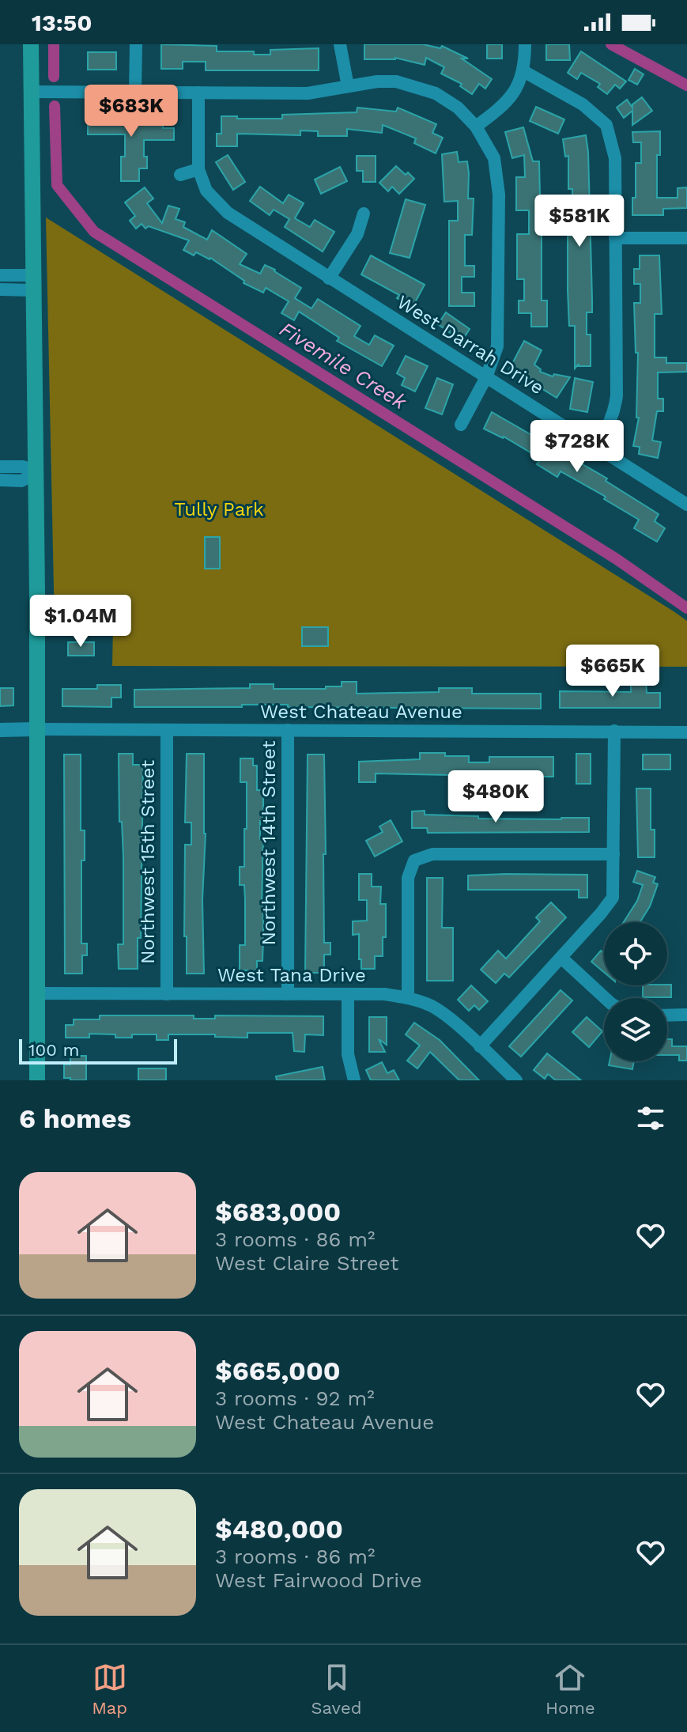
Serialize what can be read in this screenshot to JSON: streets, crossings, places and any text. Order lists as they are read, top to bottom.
{
  "streets": {
    "street": [
      "West Darrah Drive",
      "West Chateau Avenue",
      "Northwest 14th Street",
      "Northwest 15th Street",
      "West Tana Drive"
    ]
  },
  "crossings": [
    ["West Chateau Avenue", "Northwest 14th Street"],
    ["West Chateau Avenue", "Northwest 15th Street"],
    ["Northwest 14th Street", "West Tana Drive"],
    ["Northwest 15th Street", "West Tana Drive"]
  ],
  "water": ["Fivemile Creek"],
  "parks": ["Tully Park"],
  "scale_bar": "100 m",
  "page": {
    "status": "13:50",
    "price": [
      "$683K",
      "$581K",
      "$728K",
      "$1.04M",
      "$665K",
      "$480K"
    ],
    "scale": "100 m",
    "heading": "6 homes",
    "list": [
      {
        "name": "$683,000",
        "note": "3 rooms · 86 m² · West Claire Street"
      },
      {
        "name": "$665,000",
        "note": "3 rooms · 92 m² · West Chateau Avenue"
      },
      {
        "name": "$480,000",
        "note": "3 rooms · 86 m² · West Fairwood Drive"
      }
    ],
    "tabs": ["Map", "Saved", "Home"]
  }
}
